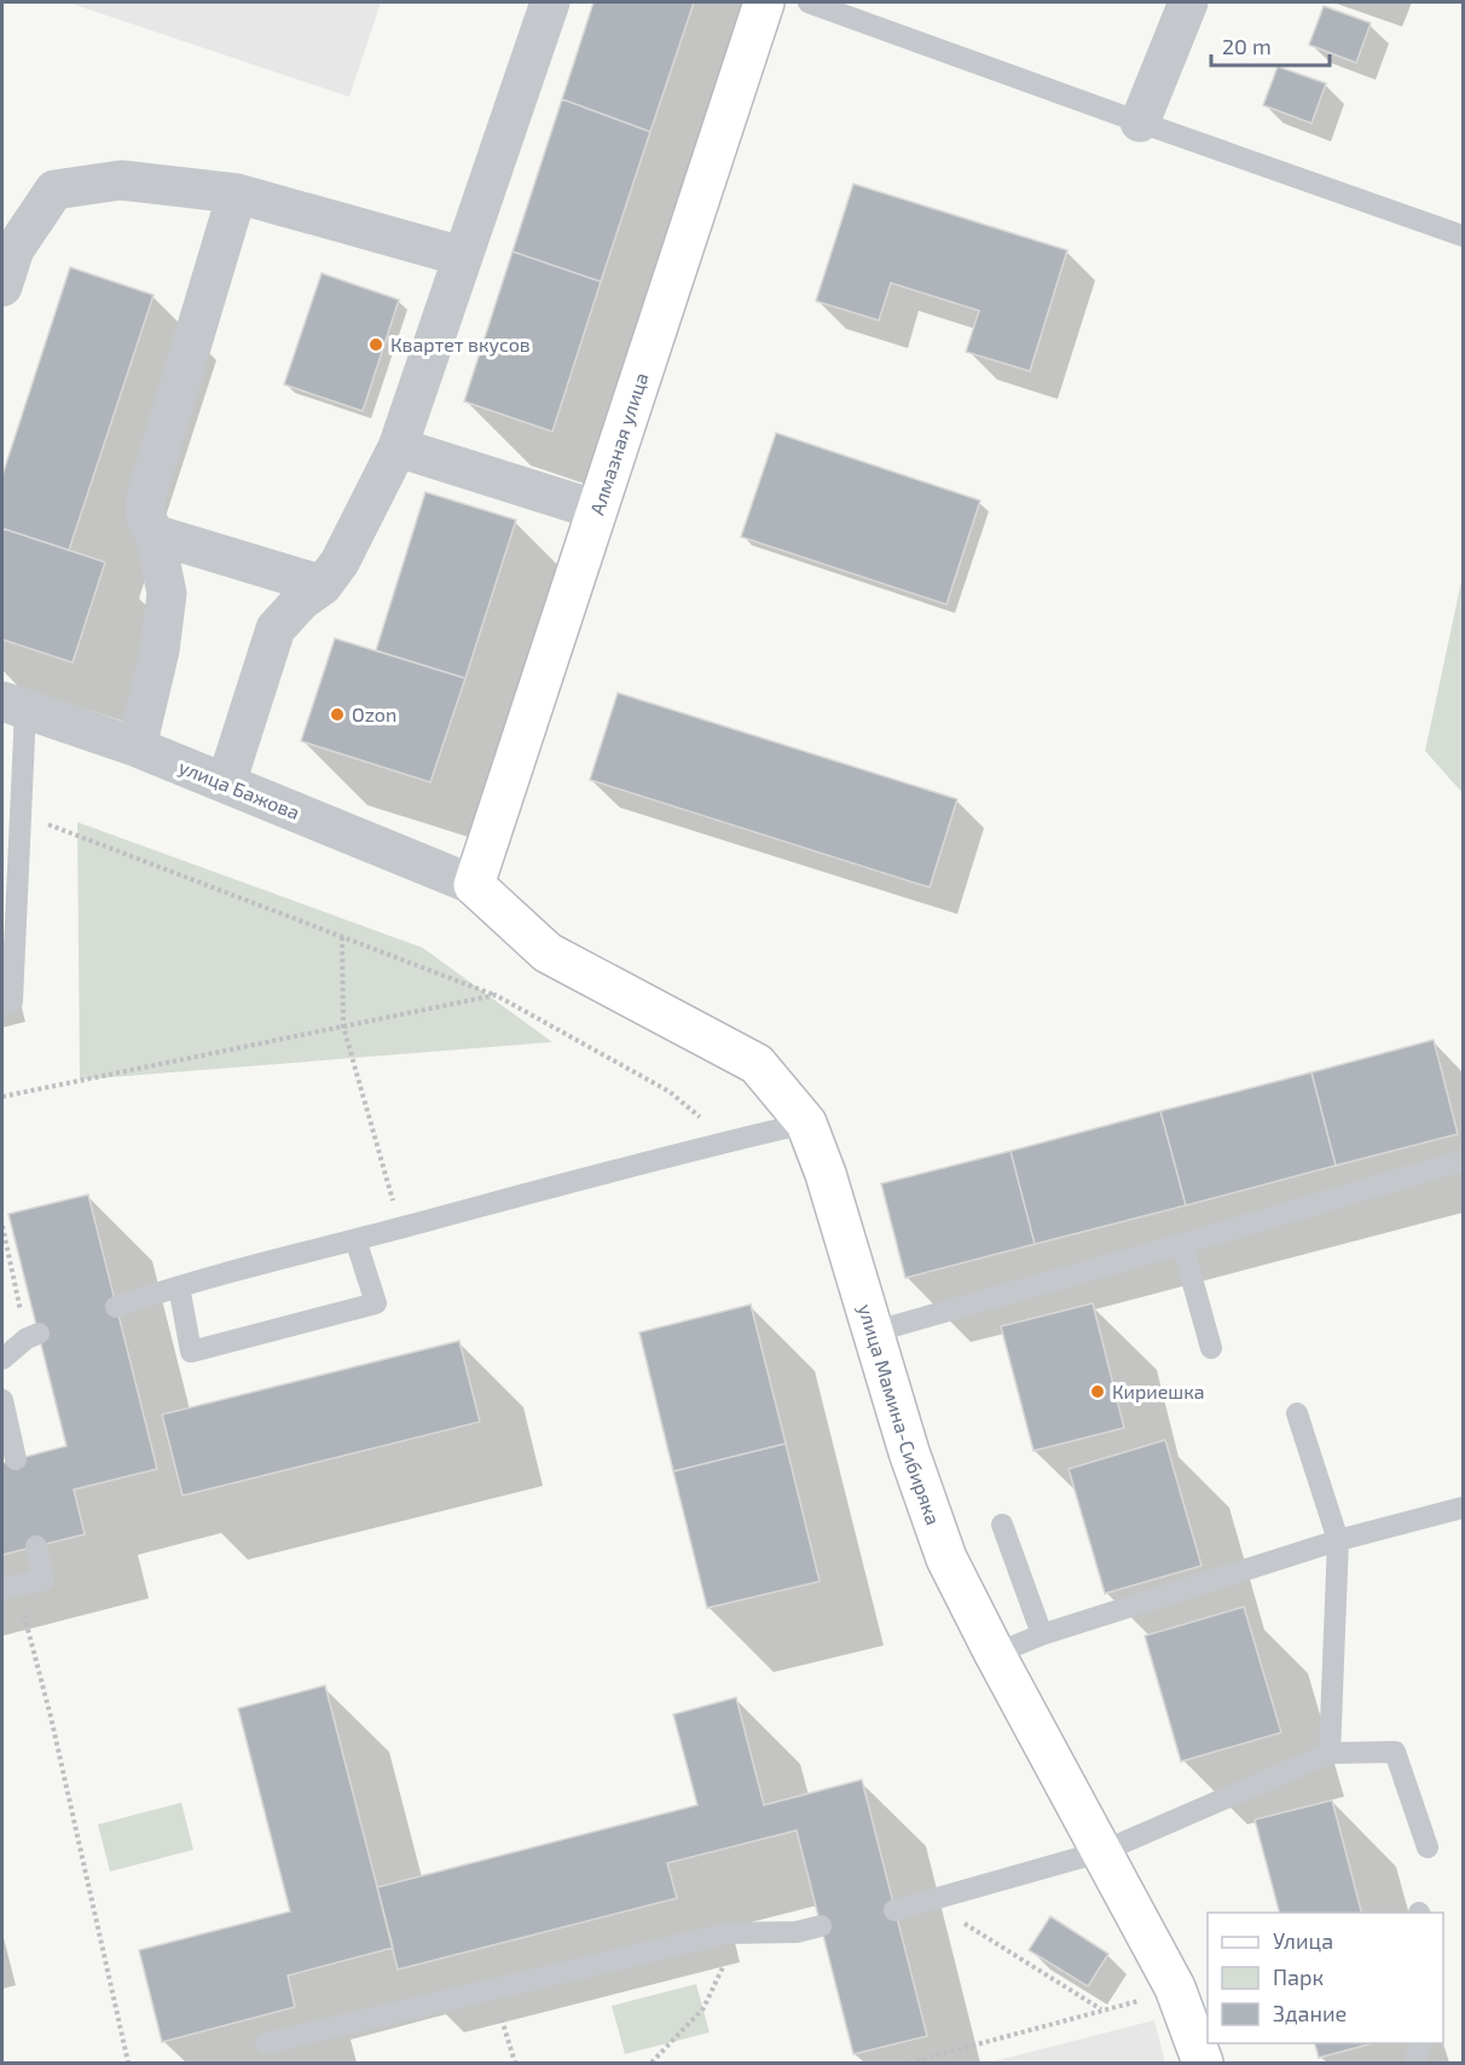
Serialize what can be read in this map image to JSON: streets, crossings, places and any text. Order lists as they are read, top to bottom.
{
  "streets": {
    "street": ["Алмазная улица", "улица Бажова", "улица Мамина-Сибиряка"]
  },
  "crossings": [
    ["Алмазная улица", "улица Бажова"],
    ["Алмазная улица", "улица Мамина-Сибиряка"],
    ["улица Бажова", "улица Мамина-Сибиряка"]
  ],
  "places": ["Квартет вкусов", "Ozon", "Кириешка"],
  "legend": ["Улица", "Парк", "Здание"],
  "scale_bar": "20 m"
}
